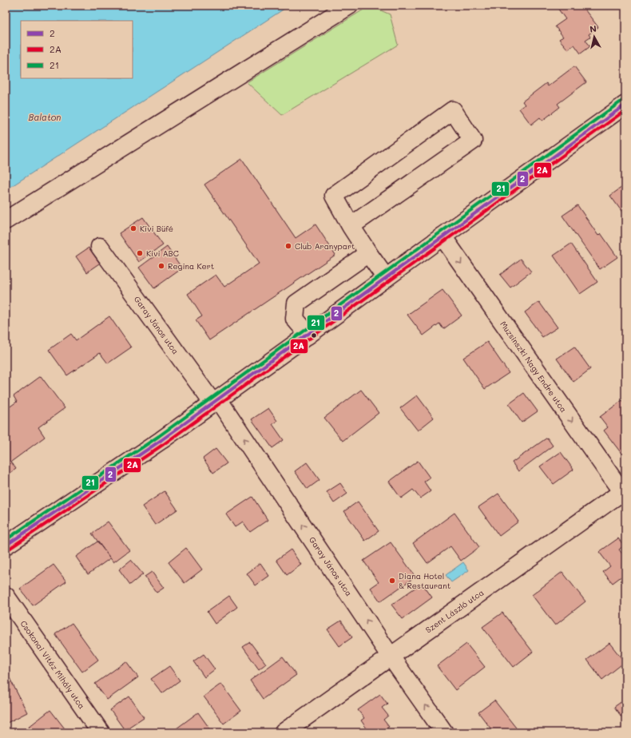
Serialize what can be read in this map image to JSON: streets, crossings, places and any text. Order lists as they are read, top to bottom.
{
  "streets": {
    "street": [
      "Garay János utca",
      "Muzsinszki Nagy Endre utca",
      "Szent László utca",
      "Csokonai Vitéz Mihály utca"
    ]
  },
  "crossings": [
    ["Garay János utca", "Szent László utca"],
    ["Muzsinszki Nagy Endre utca", "Szent László utca"]
  ],
  "one_way": ["Garay János utca", "Muzsinszki Nagy Endre utca"],
  "water": ["Balaton"],
  "places": [
    "Kivi Büfé",
    "Club Aranypart",
    "Kivi ABC",
    "Regina Kert",
    "Diana Hotel & Restaurant"
  ],
  "lines": ["transit line 21", "transit line 2", "transit line 2A"],
  "legend": ["2", "2A", "21"],
  "north": "top"
}
